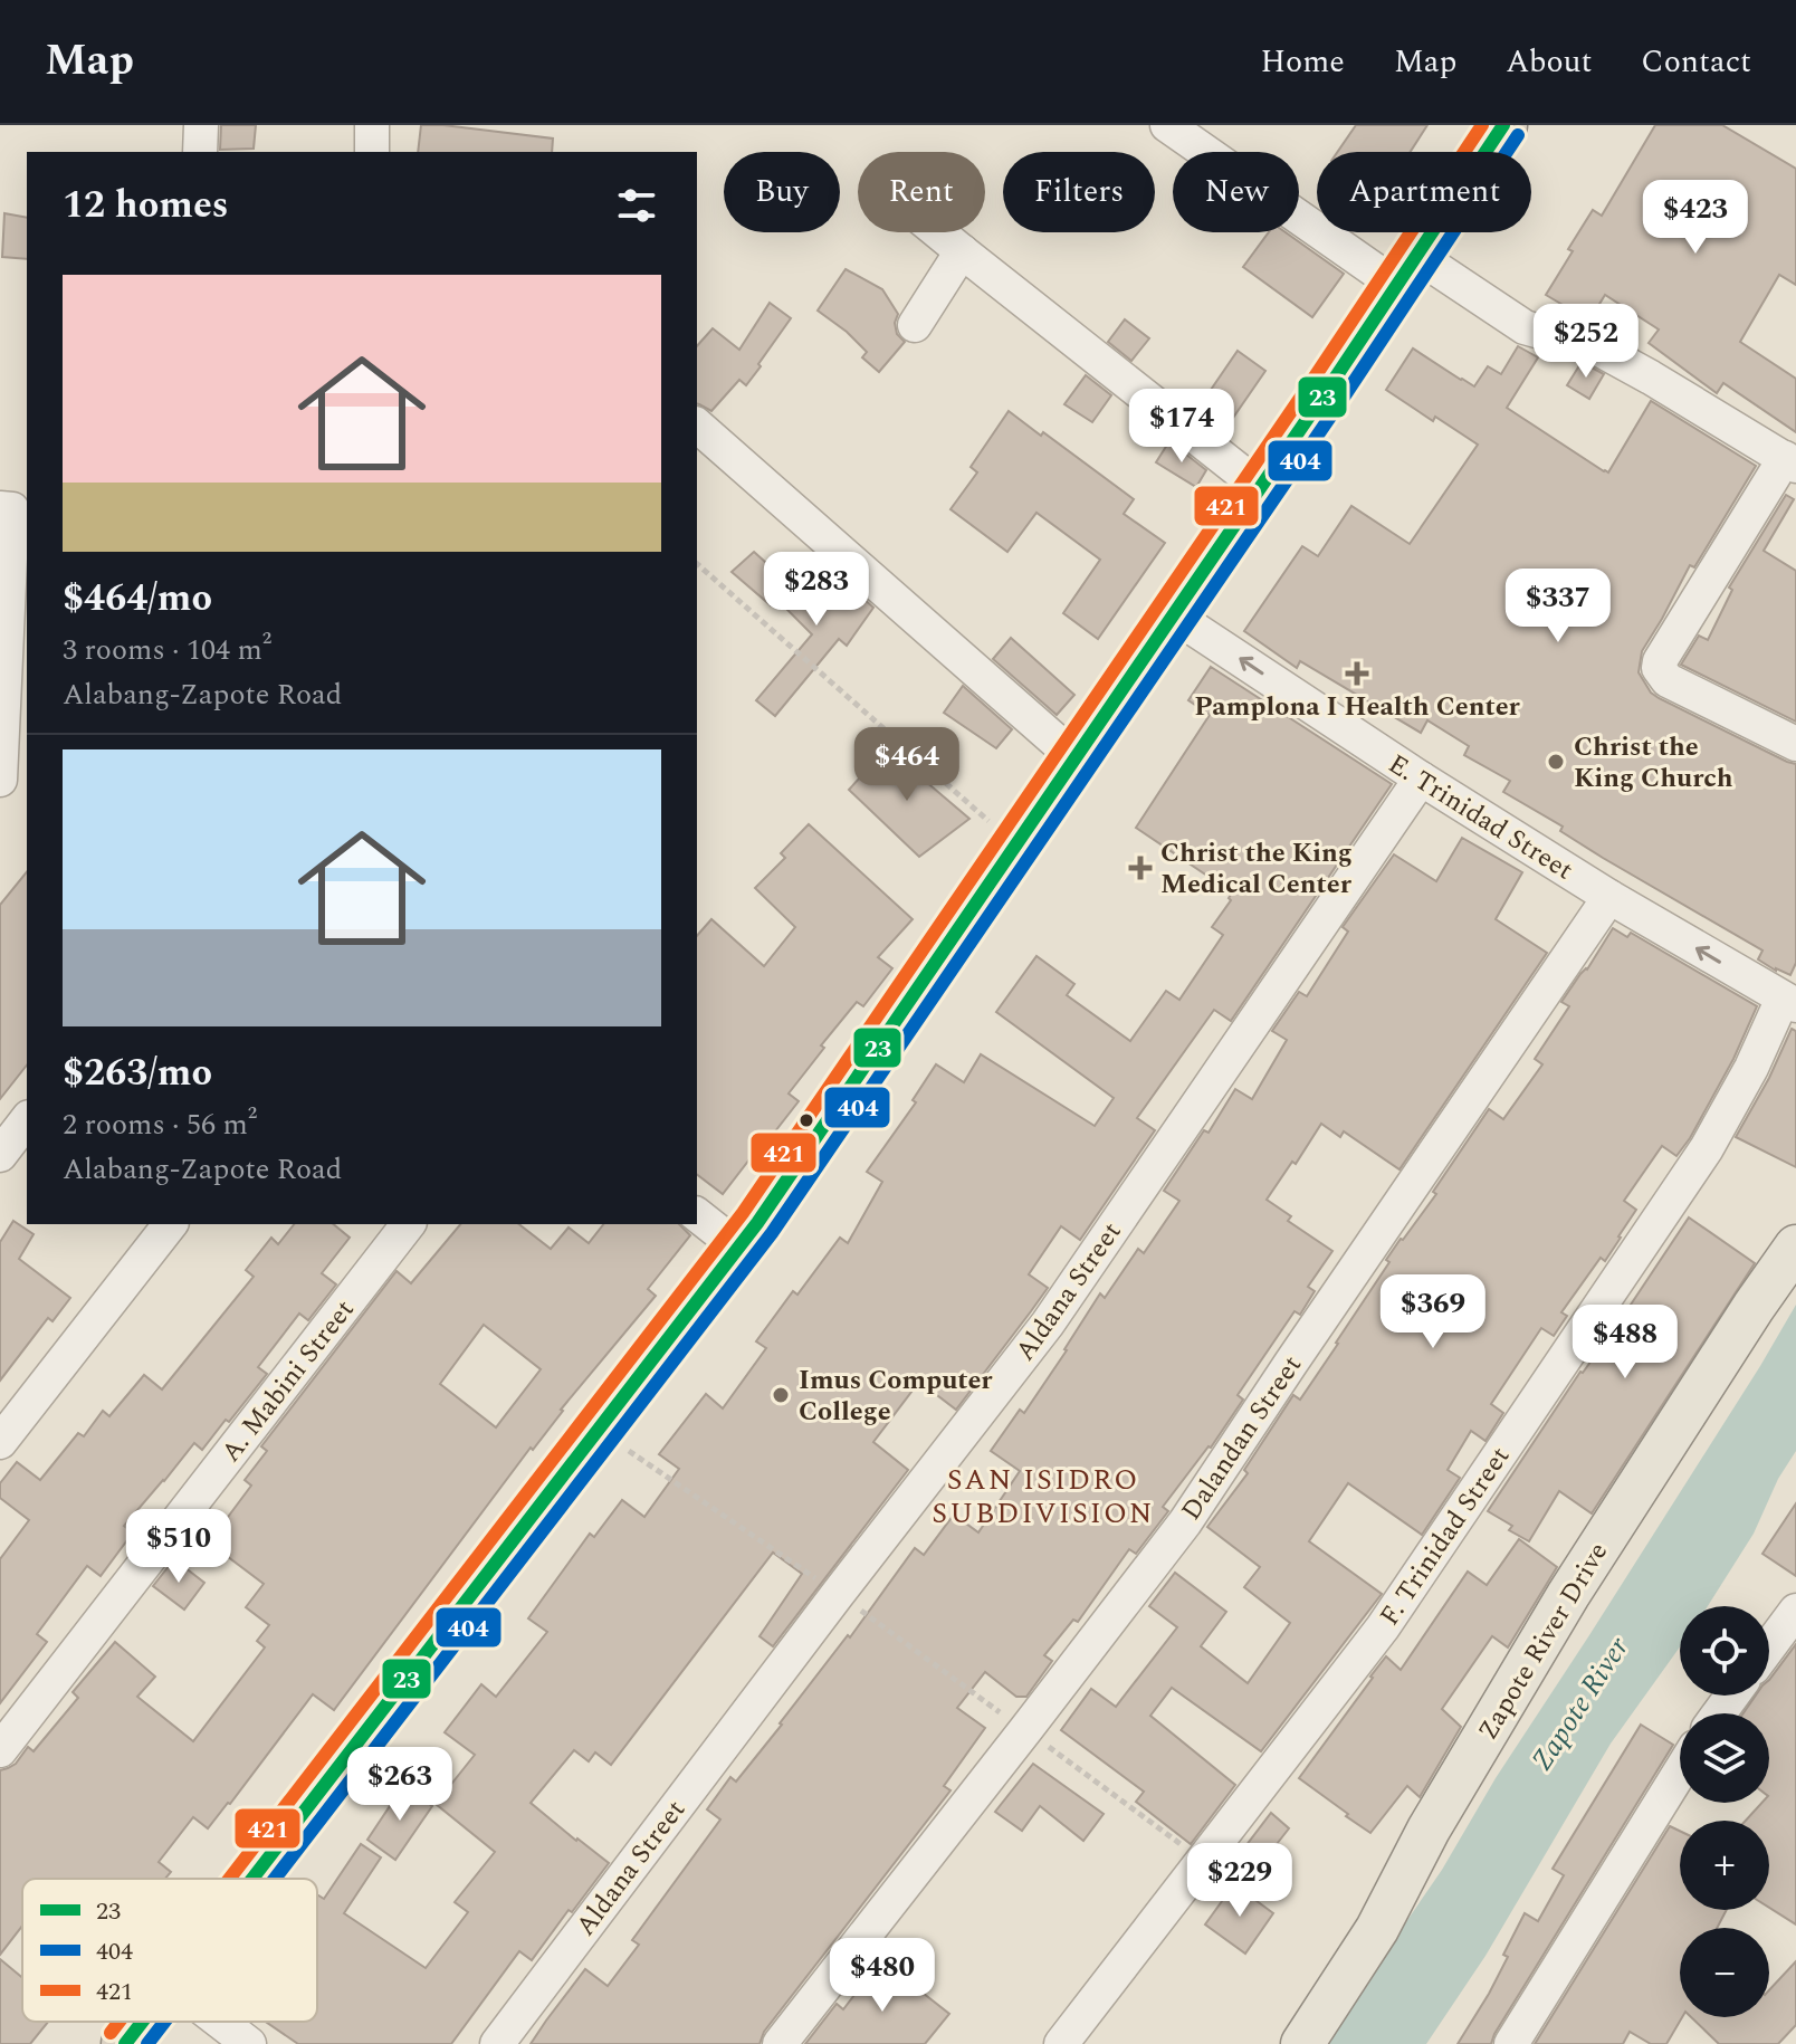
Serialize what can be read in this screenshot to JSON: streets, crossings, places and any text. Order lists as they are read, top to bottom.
{
  "streets": {
    "main road": ["Zapote River Drive"],
    "street": [
      "E. Trinidad Street",
      "Aldana Street",
      "A. Mabini Street",
      "Dalandan Street",
      "F. Trinidad Street"
    ]
  },
  "crossings": [
    ["E. Trinidad Street", "Aldana Street"],
    ["E. Trinidad Street", "Dalandan Street"],
    ["E. Trinidad Street", "F. Trinidad Street"]
  ],
  "one_way": ["E. Trinidad Street"],
  "districts": ["SAN ISIDRO SUBDIVISION"],
  "water": ["Zapote River"],
  "places": {
    "health": ["Pamplona I Health Center", "Christ the King Medical Center"],
    "other": ["Christ the King Church", "Imus Computer College"]
  },
  "lines": ["transit line 23", "transit line 421", "transit line 404"],
  "legend": ["23", "404", "421"],
  "page": {
    "header": "Map",
    "nav": [
      "Home",
      "Map",
      "About",
      "Contact"
    ],
    "chip": [
      "Buy",
      "Rent",
      "Filters",
      "New",
      "Apartment"
    ],
    "heading": "12 homes",
    "price": [
      "$423",
      "$252",
      "$174",
      "$283",
      "$337",
      "$464",
      "$369",
      "$488",
      "$510",
      "$263",
      "$229",
      "$480"
    ],
    "list": [
      {
        "name": "$464/mo",
        "note": "3 rooms · 104 m² · Alabang-Zapote Road"
      },
      {
        "name": "$263/mo",
        "note": "2 rooms · 56 m² · Alabang-Zapote Road"
      }
    ],
    "map_buttons": ["+", "−"]
  }
}
